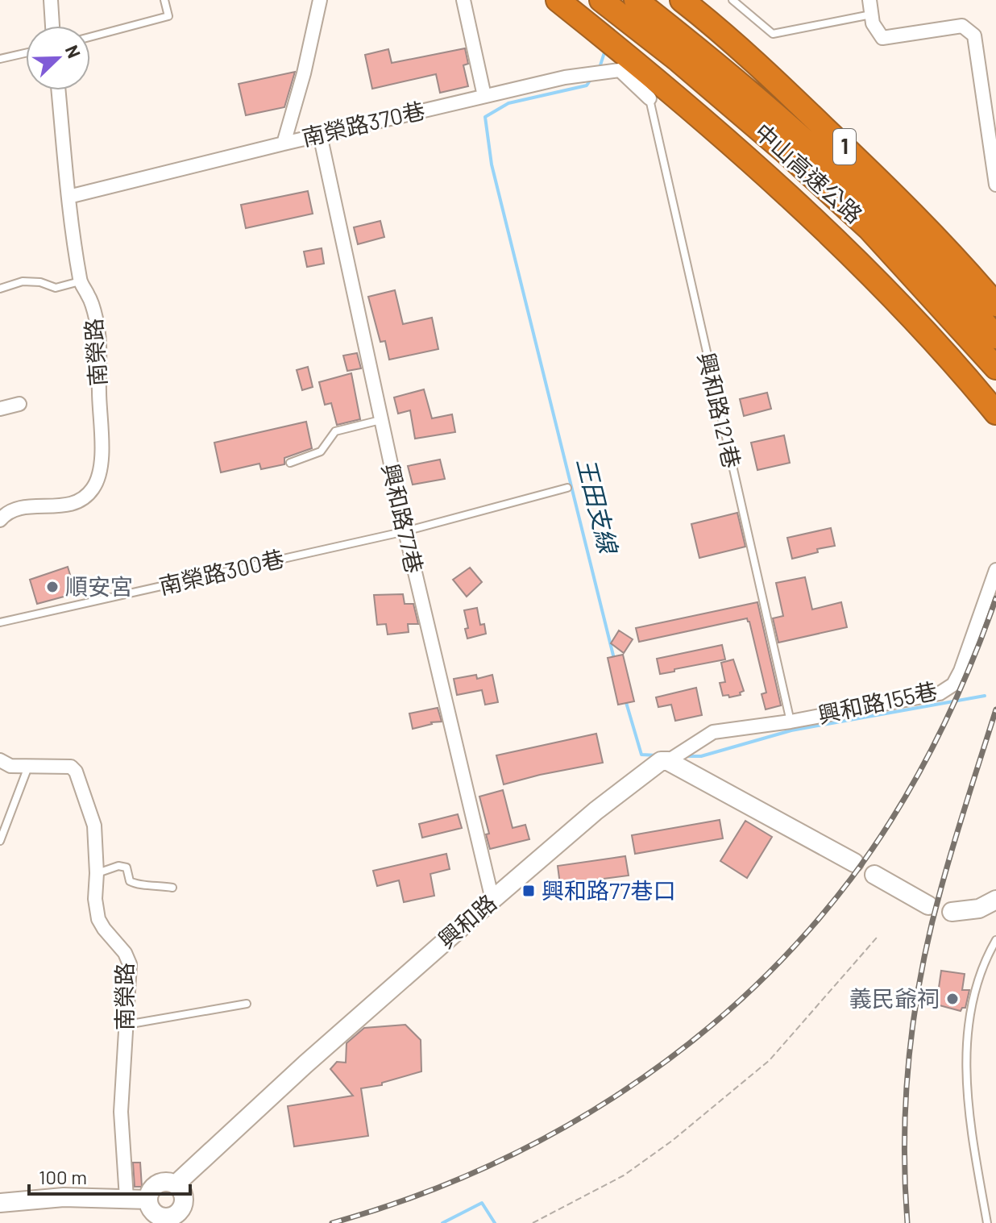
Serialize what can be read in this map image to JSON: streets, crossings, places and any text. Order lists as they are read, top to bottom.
{
  "streets": {
    "highway": ["1", "中山高速公路"],
    "street": [
      "南榮路370巷",
      "南榮路",
      "興和路77巷",
      "興和路155巷",
      "興和路"
    ],
    "lane": ["興和路121巷", "南榮路300巷"]
  },
  "crossings": [
    ["南榮路370巷", "南榮路"],
    ["南榮路370巷", "興和路121巷"],
    ["南榮路370巷", "興和路77巷"],
    ["興和路121巷", "興和路155巷"],
    ["興和路77巷", "南榮路300巷"],
    ["興和路77巷", "興和路"],
    ["興和路155巷", "興和路"]
  ],
  "water": ["王田支線"],
  "places": {
    "other": ["順安宮", "義民爺祠"],
    "transit": ["興和路77巷口"]
  },
  "scale_bar": "100 m",
  "north": "top right"
}
